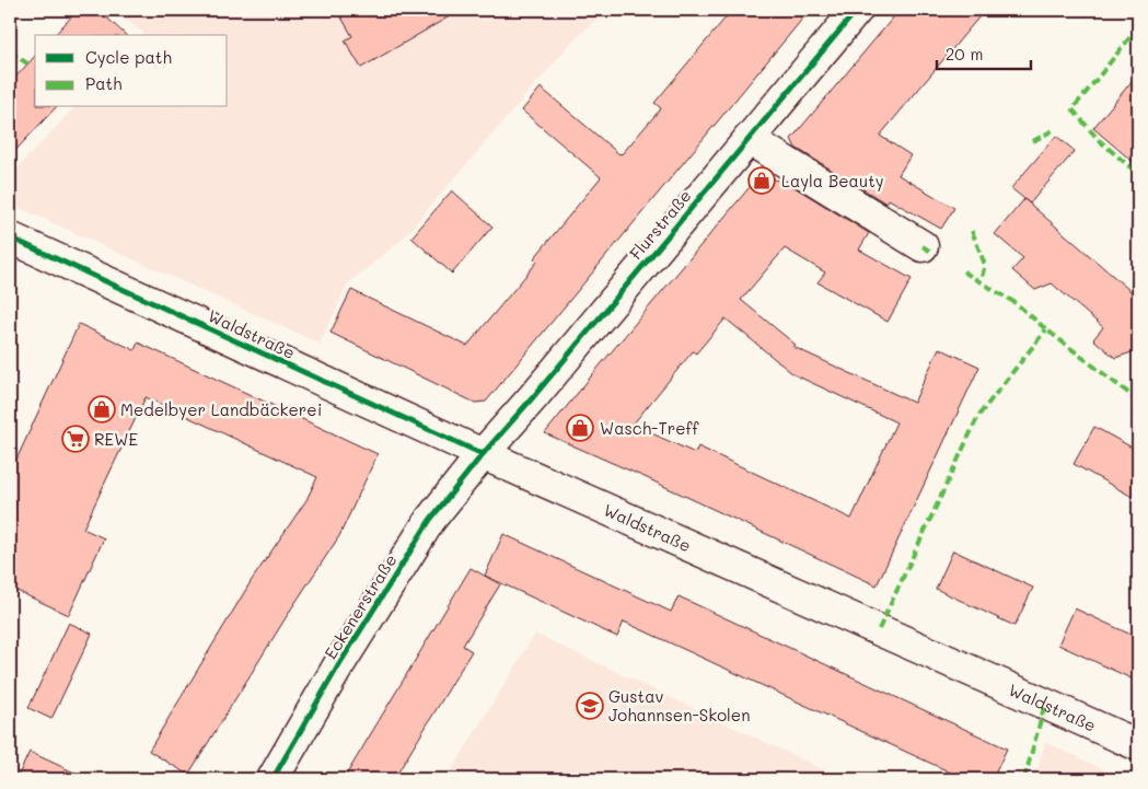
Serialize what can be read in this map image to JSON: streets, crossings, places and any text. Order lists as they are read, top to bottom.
{
  "streets": {
    "main road": ["Flurstraße", "Waldstraße", "Eckenerstraße"]
  },
  "crossings": [
    ["Flurstraße", "Waldstraße"],
    ["Flurstraße", "Eckenerstraße"],
    ["Waldstraße", "Eckenerstraße"]
  ],
  "places": {
    "shop": ["Layla Beauty", "Medelbyer Landbäckerei", "Wasch-Treff"],
    "supermarket": ["REWE"],
    "school or university": ["Gustav Johannsen-Skolen"]
  },
  "legend": ["Cycle path", "Path"],
  "scale_bar": "20 m"
}
